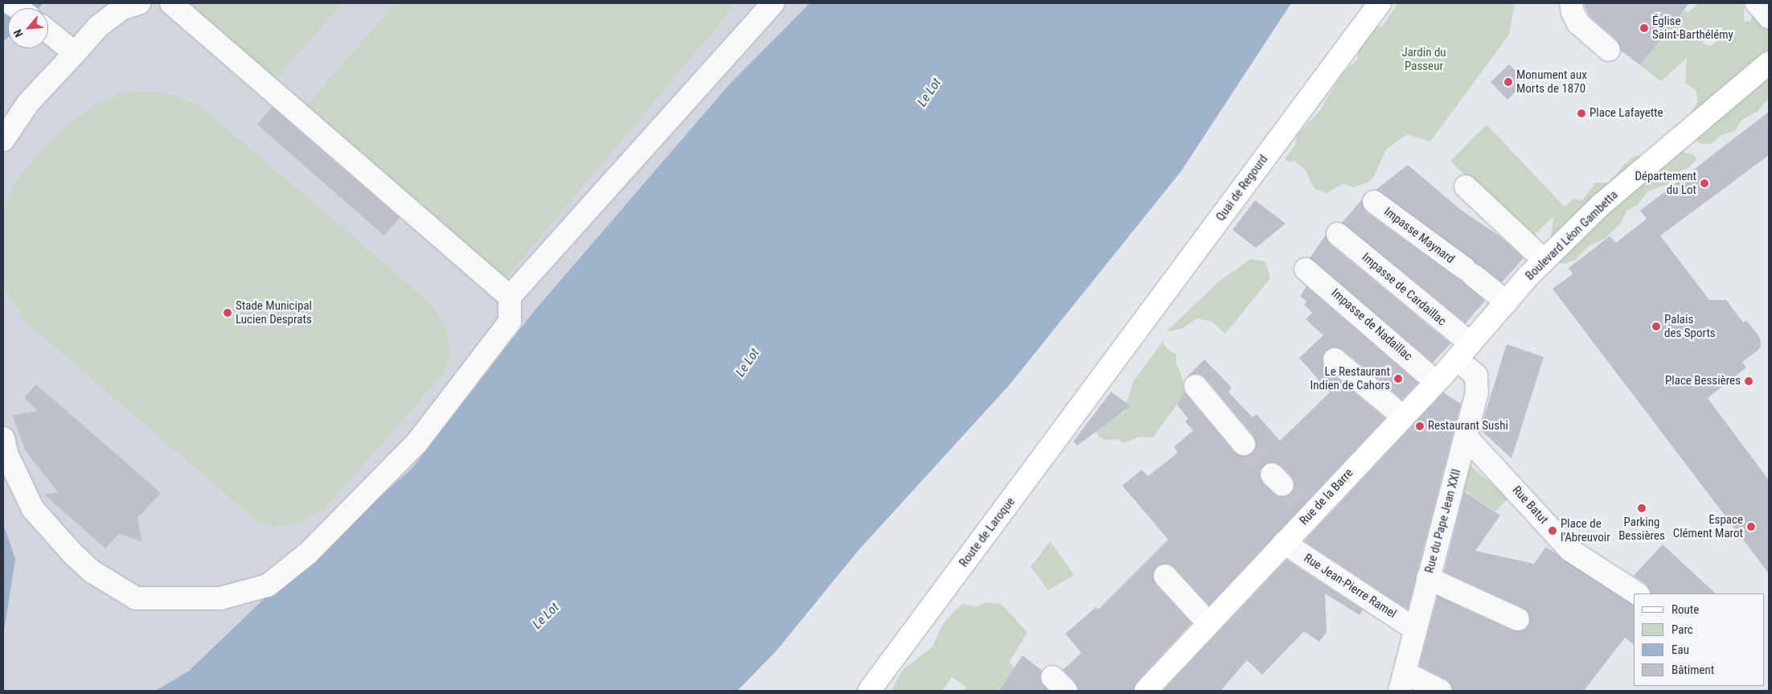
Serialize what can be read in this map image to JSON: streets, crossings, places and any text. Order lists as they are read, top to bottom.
{
  "streets": {
    "main road": [
      "Quai de Regourd",
      "Boulevard Léon Gambetta",
      "Rue de la Barre",
      "Route de Laroque"
    ],
    "street": [
      "Impasse Maynard",
      "Impasse de Cardaillac",
      "Impasse de Nadaillac",
      "Rue Batut",
      "Rue du Pape Jean XXII",
      "Rue Jean-Pierre Ramel"
    ]
  },
  "crossings": [
    ["Quai de Regourd", "Route de Laroque"],
    ["Impasse Maynard", "Boulevard Léon Gambetta"],
    ["Impasse Maynard", "Rue de la Barre"],
    ["Boulevard Léon Gambetta", "Rue de la Barre"],
    ["Impasse de Cardaillac", "Rue de la Barre"],
    ["Impasse de Cardaillac", "Rue du Pape Jean XXII"],
    ["Impasse de Nadaillac", "Rue de la Barre"],
    ["Rue de la Barre", "Rue du Pape Jean XXII"],
    ["Rue de la Barre", "Rue Jean-Pierre Ramel"],
    ["Rue Batut", "Rue du Pape Jean XXII"],
    ["Rue du Pape Jean XXII", "Rue Jean-Pierre Ramel"]
  ],
  "water": ["Le Lot"],
  "parks": ["Jardin du Passeur"],
  "places": [
    "Église Saint-Barthélémy",
    "Monument aux Morts de 1870",
    "Place Lafayette",
    "Département du Lot",
    "Stade Municipal Lucien Desprats",
    "Palais des Sports",
    "Le Restaurant Indien de Cahors",
    "Place Bessières",
    "Restaurant Sushi",
    "Parking Bessières",
    "Espace Clément Marot",
    "Place de l'Abreuvoir"
  ],
  "legend": [
    "Route",
    "Parc",
    "Eau",
    "Bâtiment"
  ],
  "north": "bottom left"
}
